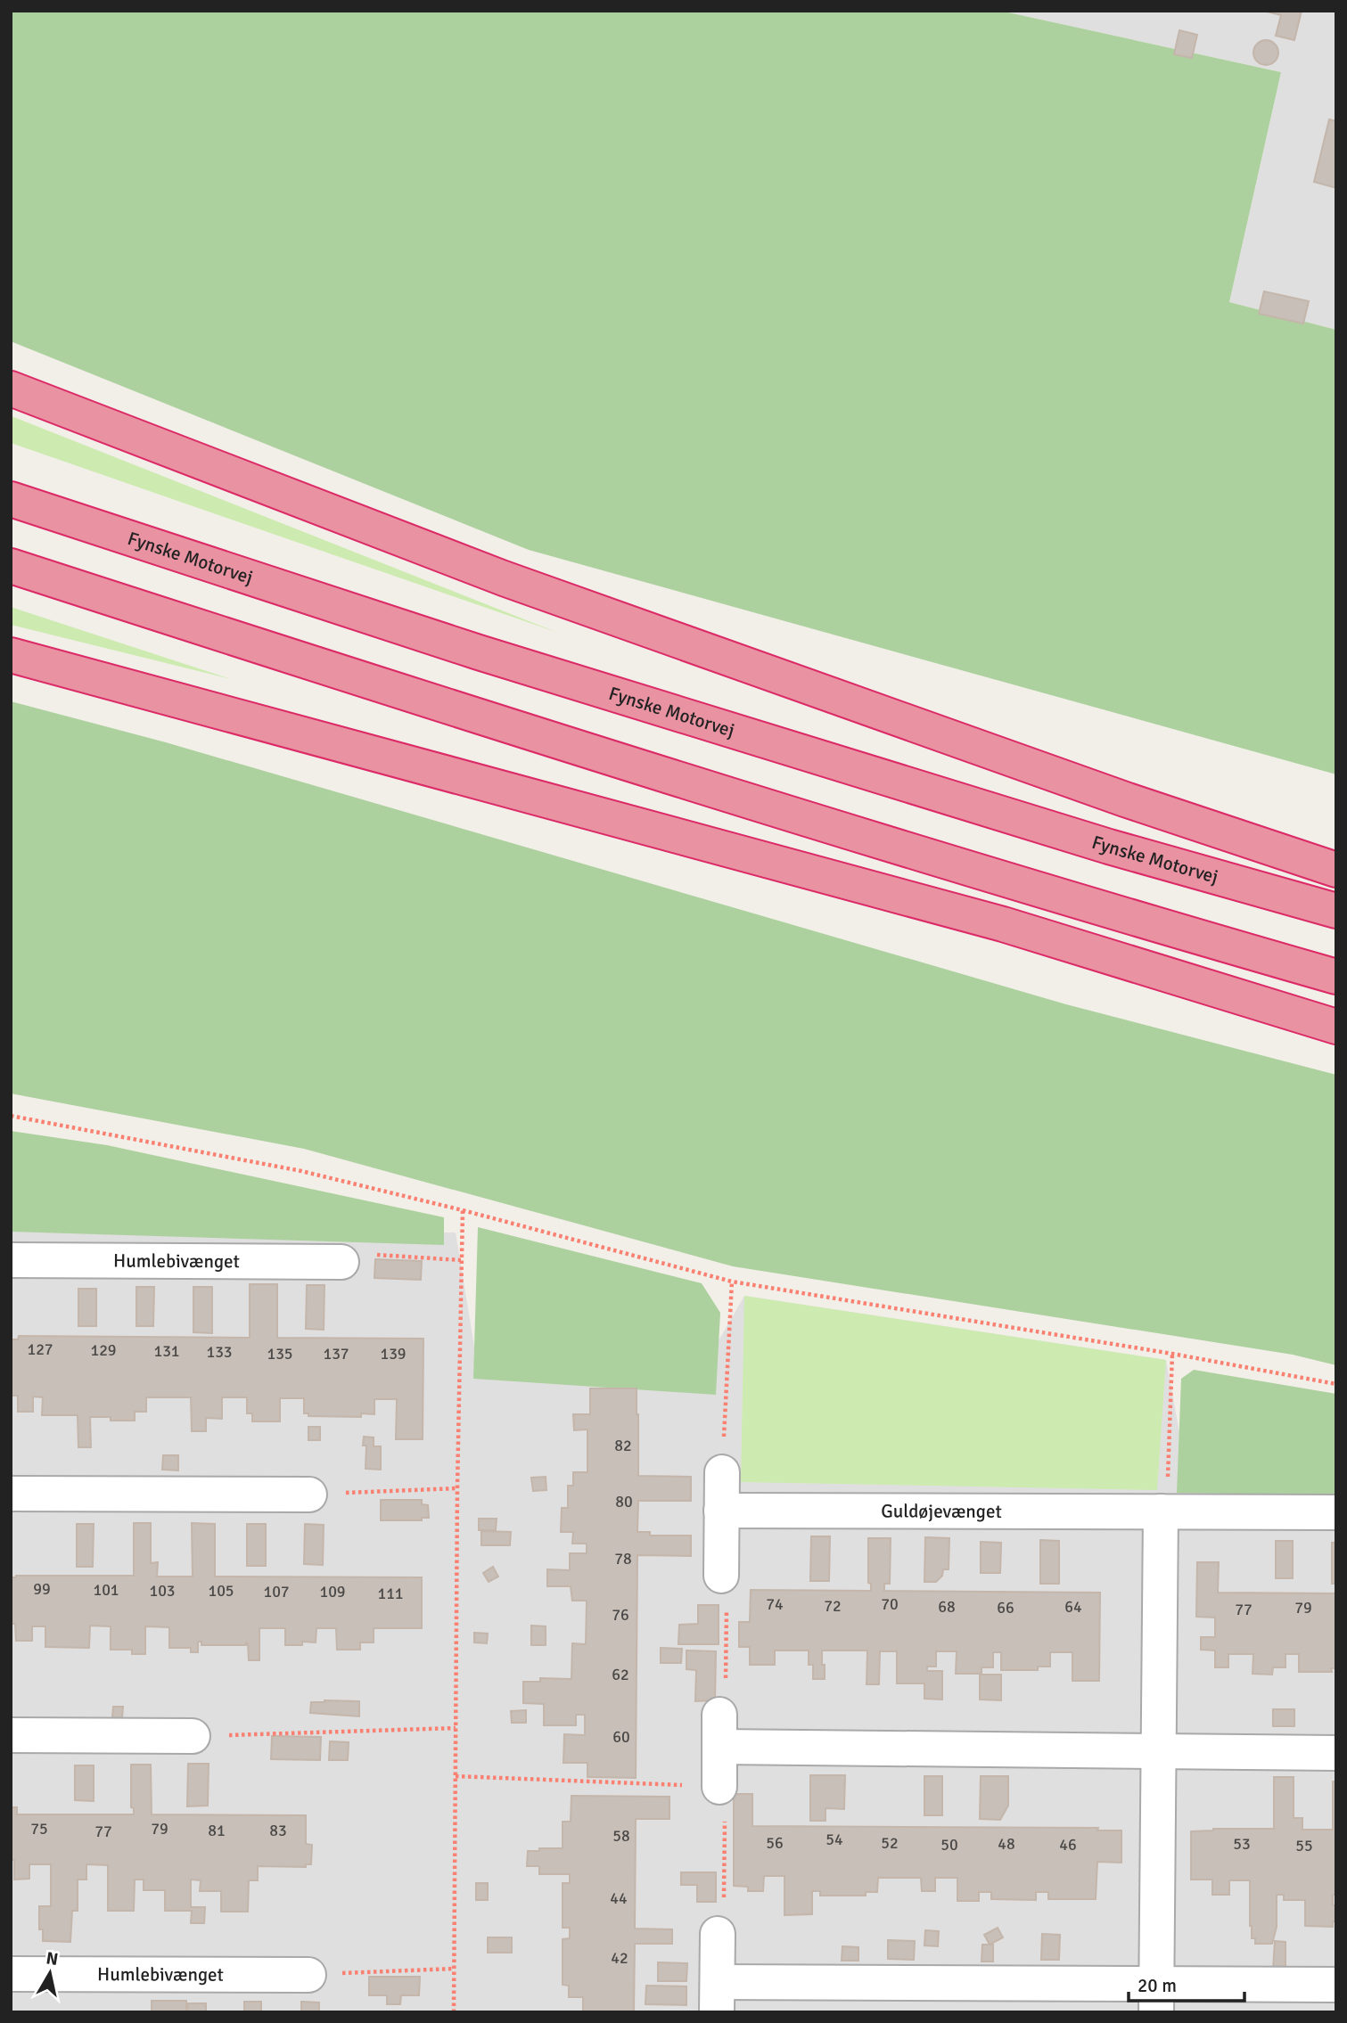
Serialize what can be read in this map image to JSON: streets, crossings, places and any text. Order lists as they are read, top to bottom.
{
  "streets": {
    "highway": ["Fynske Motorvej"],
    "street": ["Humlebivænget", "Guldøjevænget"]
  },
  "house_numbers": [
    "127",
    "129",
    "131",
    "133",
    "135",
    "137",
    "139",
    "82",
    "80",
    "78",
    "99",
    "101",
    "103",
    "105",
    "107",
    "109",
    "111",
    "74",
    "70",
    "72",
    "68",
    "64",
    "66",
    "79",
    "77",
    "76",
    "62",
    "60",
    "75",
    "79",
    "81",
    "83",
    "77",
    "58",
    "54",
    "56",
    "52",
    "48",
    "53",
    "50",
    "46",
    "55",
    "44",
    "42"
  ],
  "scale_bar": "20 m",
  "north": "top"
}
